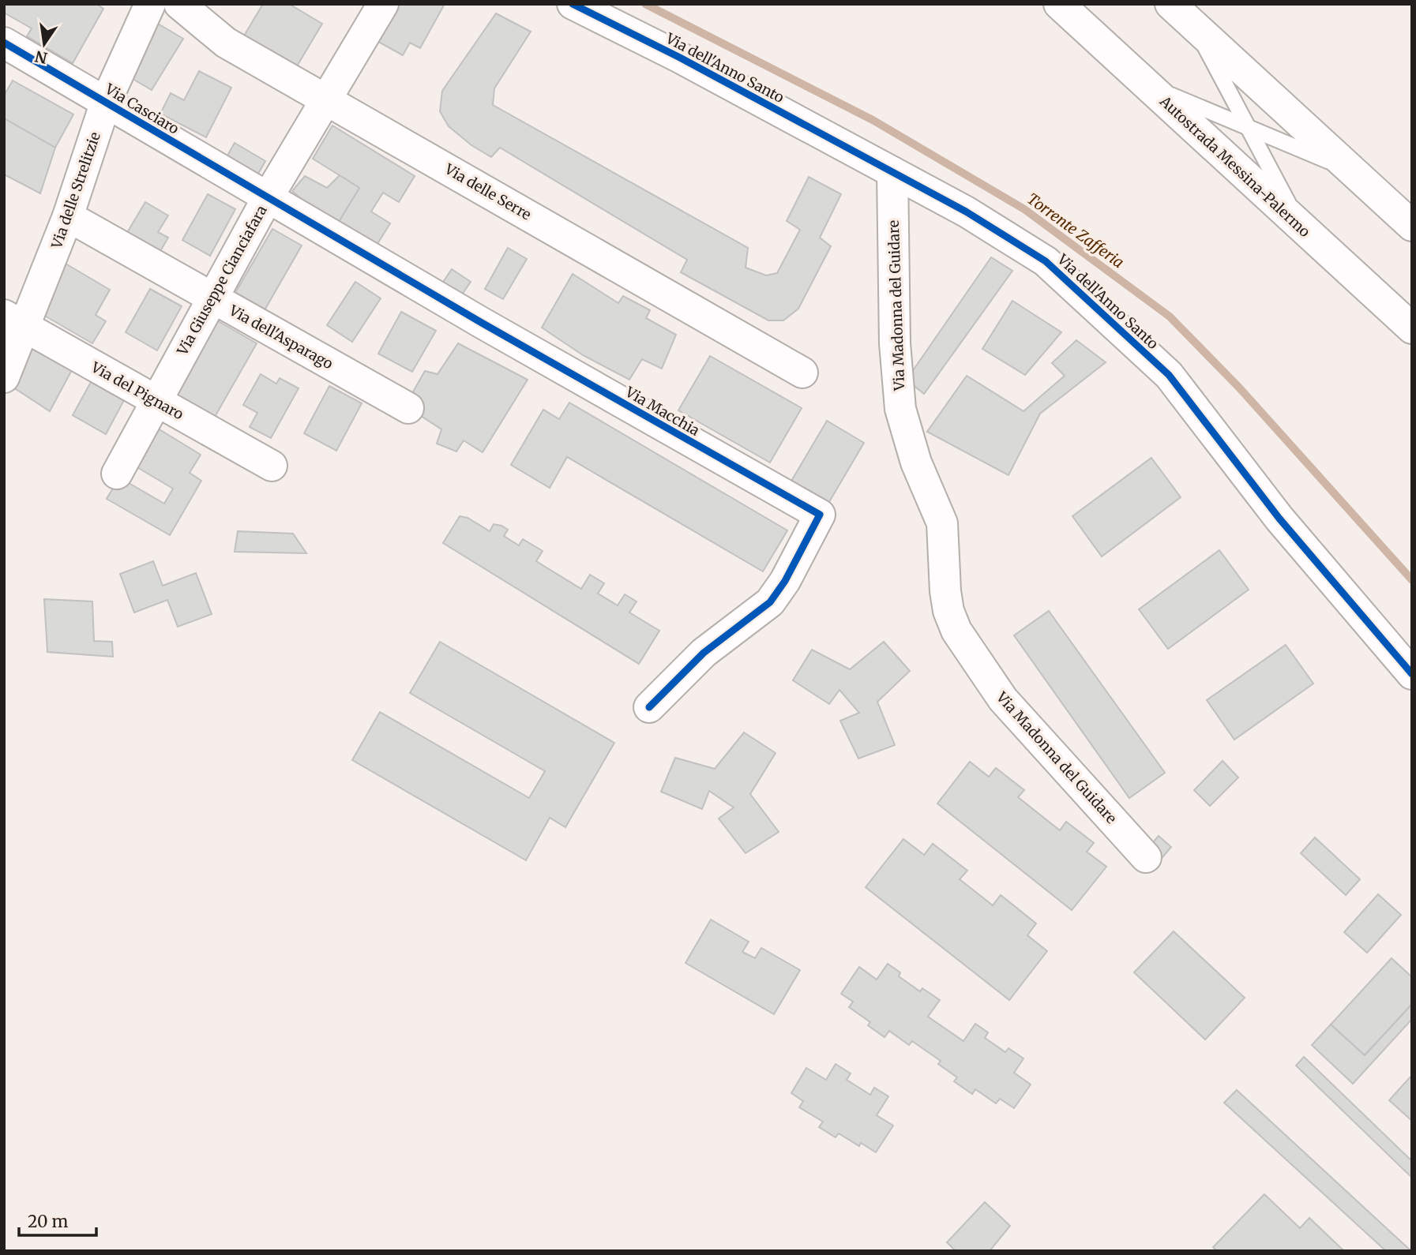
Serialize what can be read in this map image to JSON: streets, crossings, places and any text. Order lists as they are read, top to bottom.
{
  "streets": {
    "main road": [
      "Via dell'Anno Santo",
      "Via Casciaro",
      "Autostrada Messina-Palermo",
      "Via delle Strelitzie",
      "Via delle Serre",
      "Via Giuseppe Cianciafara",
      "Via Madonna del Guidare",
      "Via dell'Asparago",
      "Via del Pignaro",
      "Via Macchia"
    ]
  },
  "crossings": [
    ["Via dell'Anno Santo", "Via Madonna del Guidare"],
    ["Via Casciaro", "Via delle Strelitzie"],
    ["Via Casciaro", "Via Giuseppe Cianciafara"],
    ["Via Casciaro", "Via Macchia"],
    ["Via delle Strelitzie", "Via dell'Asparago"],
    ["Via delle Strelitzie", "Via del Pignaro"],
    ["Via delle Serre", "Via Giuseppe Cianciafara"],
    ["Via Giuseppe Cianciafara", "Via dell'Asparago"],
    ["Via Giuseppe Cianciafara", "Via del Pignaro"],
    ["Via Giuseppe Cianciafara", "Via Macchia"]
  ],
  "water": ["Torrente Zafferia"],
  "scale_bar": "20 m",
  "north": "bottom"
}
